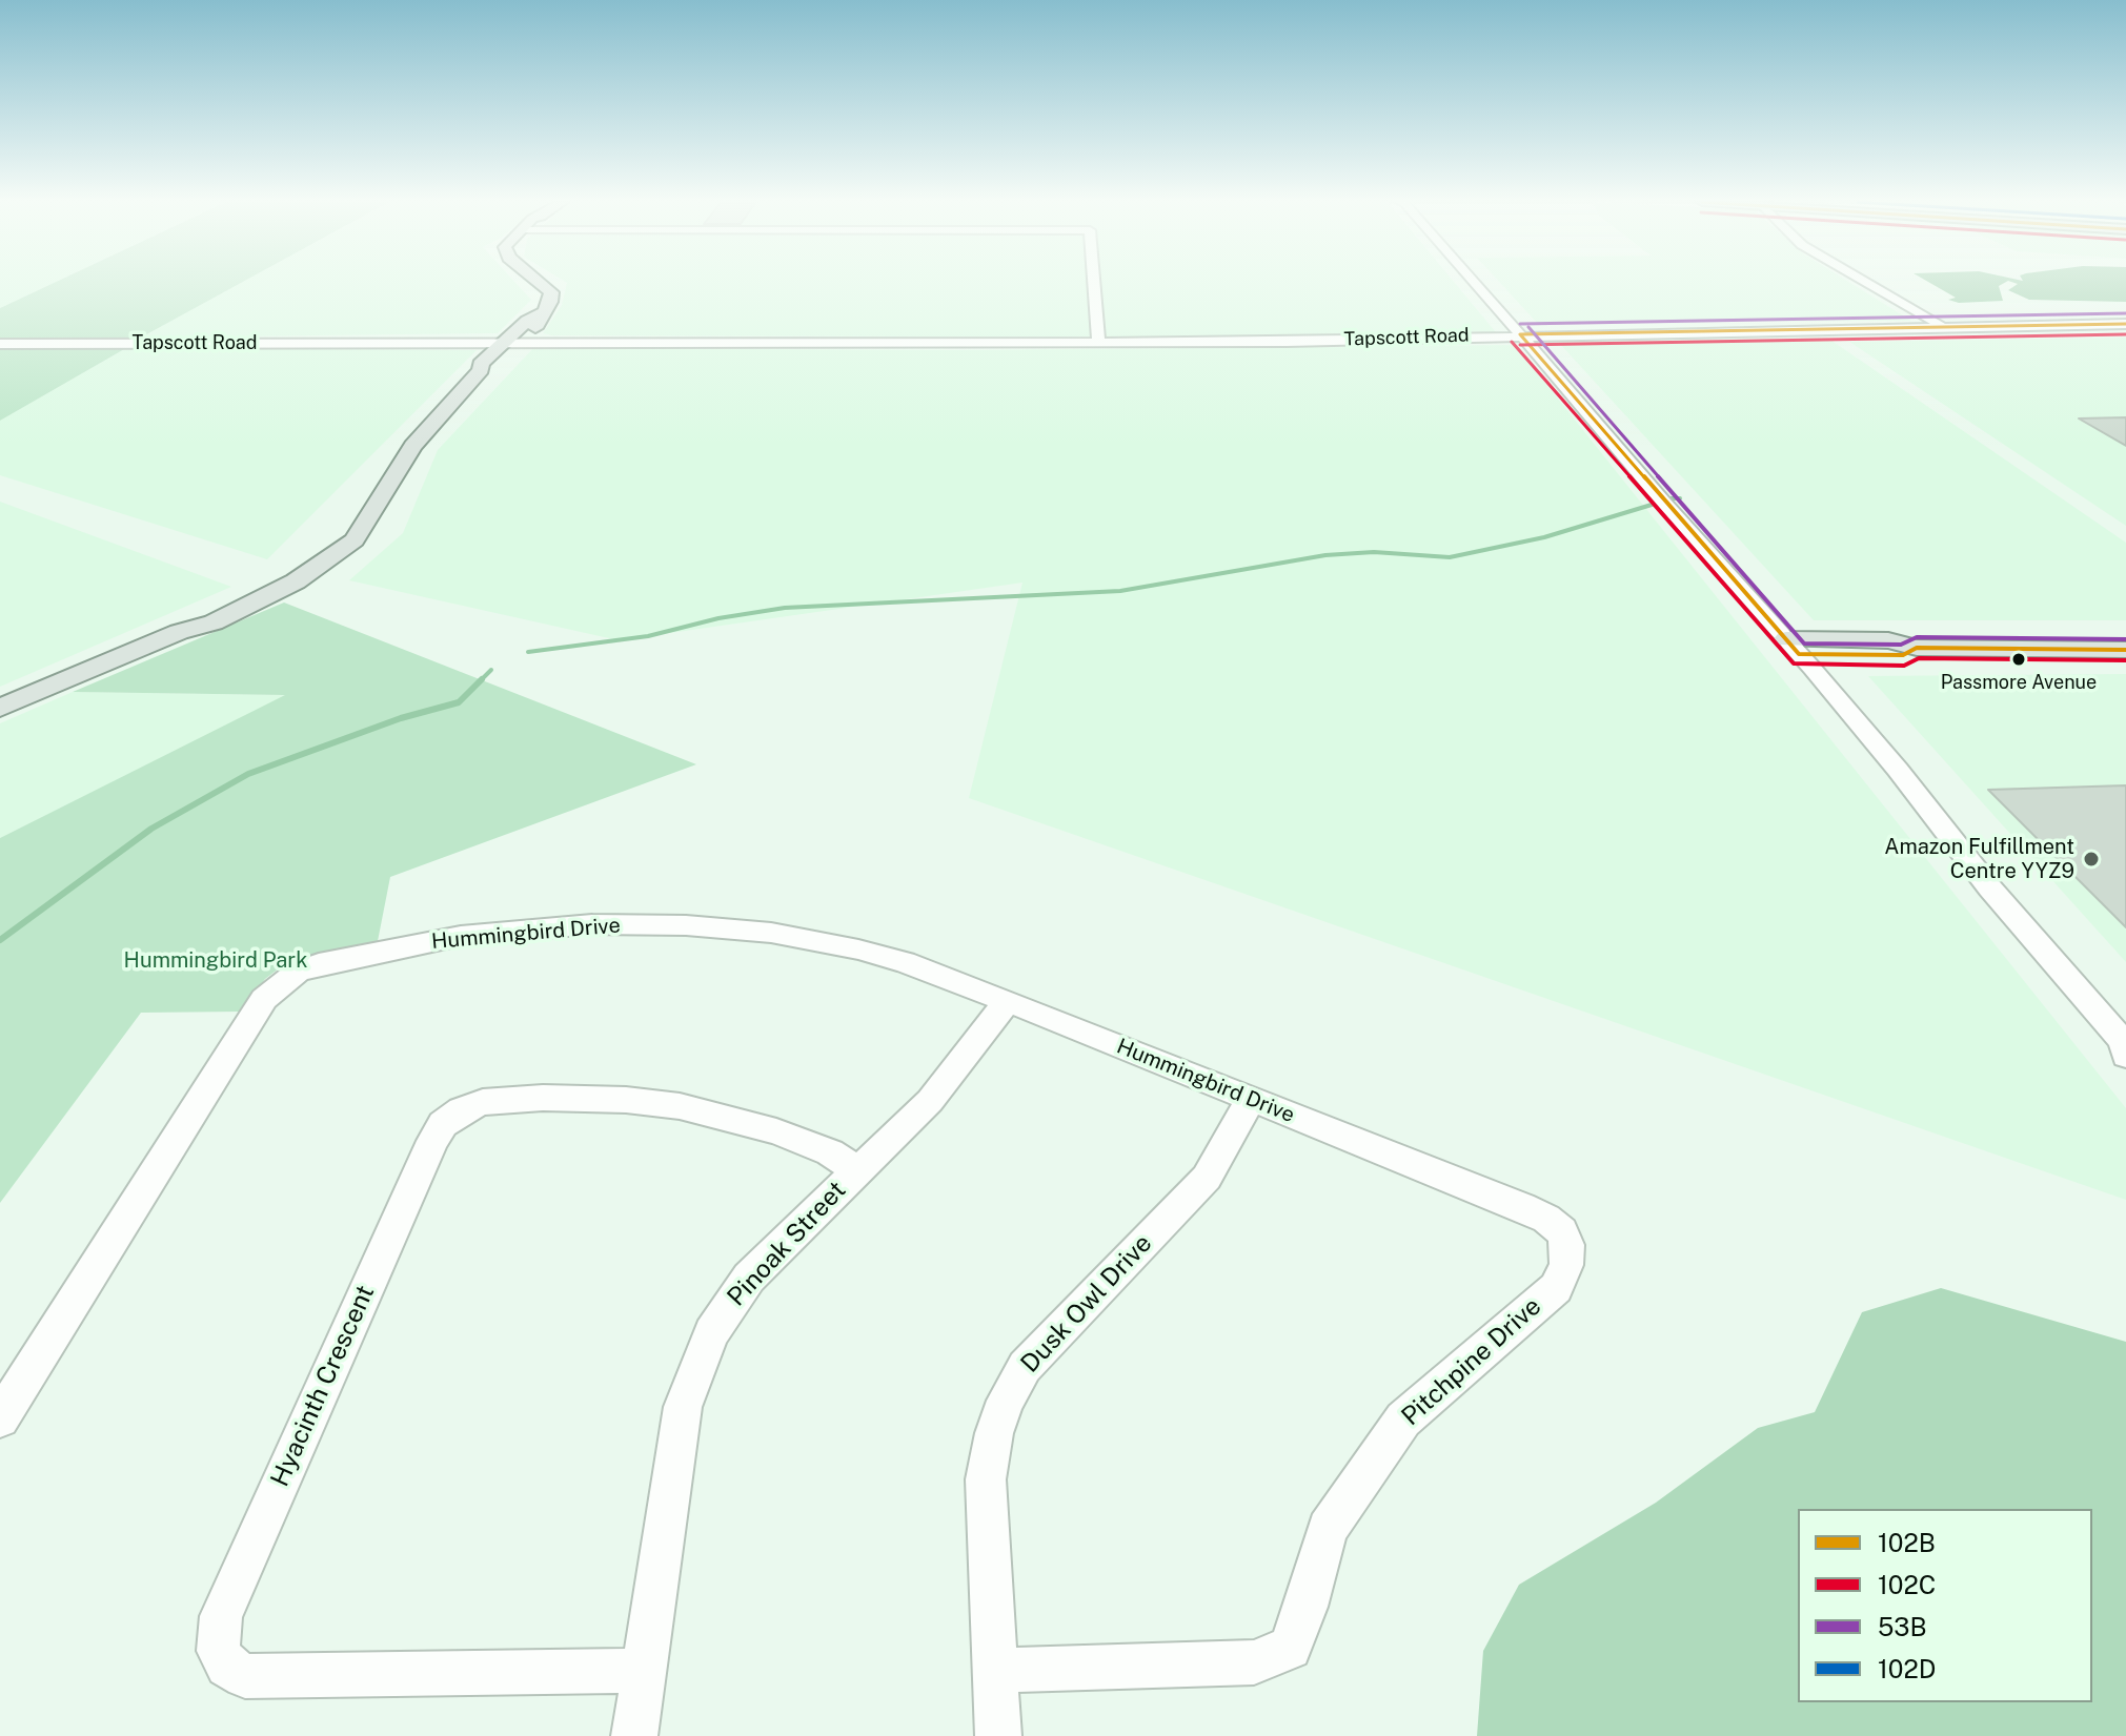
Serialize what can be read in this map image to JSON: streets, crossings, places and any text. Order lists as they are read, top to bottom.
{
  "streets": {
    "street": [
      "Tapscott Road",
      "Hummingbird Drive",
      "Pinoak Street",
      "Dusk Owl Drive",
      "Pitchpine Drive",
      "Hyacinth Crescent"
    ]
  },
  "crossings": [
    ["Hummingbird Drive", "Pinoak Street"],
    ["Hummingbird Drive", "Dusk Owl Drive"],
    ["Hummingbird Drive", "Pitchpine Drive"],
    ["Pinoak Street", "Hyacinth Crescent"],
    ["Dusk Owl Drive", "Pitchpine Drive"]
  ],
  "parks": ["Hummingbird Park"],
  "places": ["Passmore Avenue", "Amazon Fulfillment Centre YYZ9"],
  "lines": ["transit line 53B", "transit line 102B", "transit line 102C"],
  "legend": [
    "102B",
    "102C",
    "53B",
    "102D"
  ]
}
